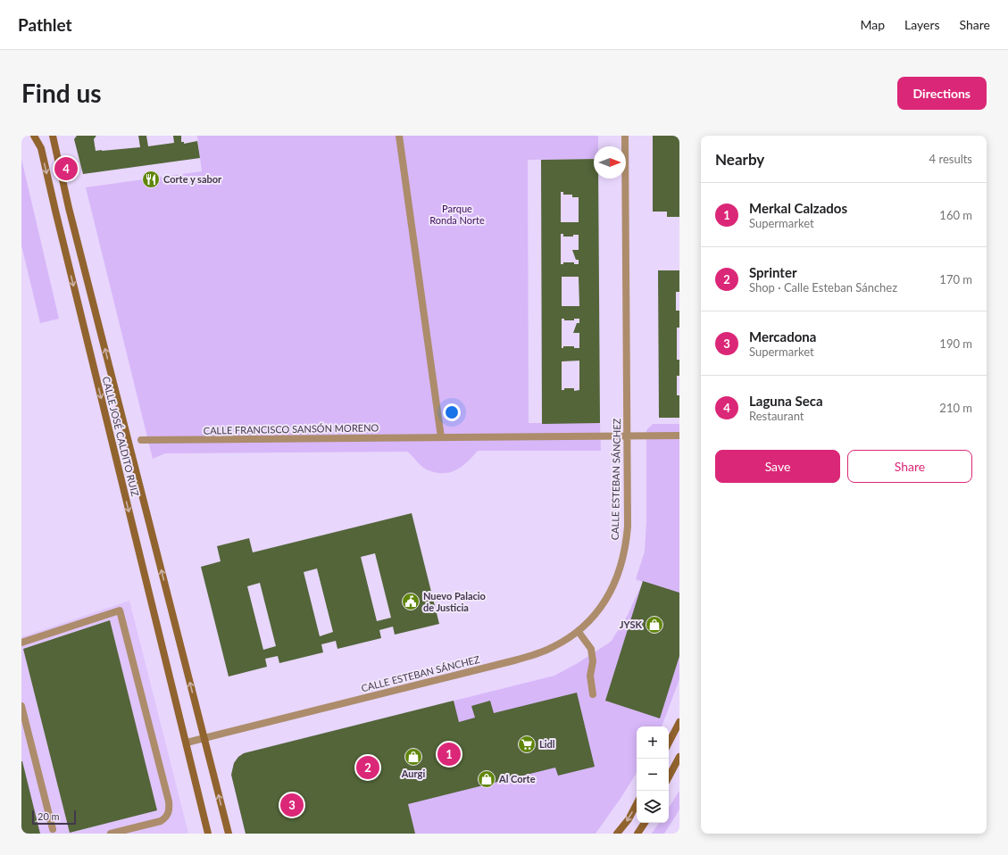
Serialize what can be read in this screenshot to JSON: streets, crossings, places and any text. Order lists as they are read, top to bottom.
{
  "streets": {
    "main road": ["CALLE JOSÉ CALDITO RUIZ"],
    "street": ["CALLE FRANCISCO SANSÓN MORENO", "CALLE ESTEBAN SÁNCHEZ"]
  },
  "crossings": [
    ["CALLE FRANCISCO SANSÓN MORENO", "CALLE ESTEBAN SÁNCHEZ"],
    ["CALLE JOSÉ CALDITO RUIZ", "CALLE ESTEBAN SÁNCHEZ"]
  ],
  "parks": ["Parque Ronda Norte"],
  "places": {
    "restaurant": ["Corte y sabor"],
    "public building": ["Nuevo Palacio de Justicia"],
    "shop": ["JYSK", "Aurgi", "Al Corte"],
    "supermarket": ["Lidl"]
  },
  "scale_bar": "20 m",
  "north": "right",
  "page": {
    "header": "Pathlet",
    "nav": ["Map", "Layers", "Share"],
    "buttons": [
      "Directions",
      ["Save", "Share"]
    ],
    "title": "Find us",
    "heading": ["Nearby", "4 results"],
    "pins": [
      "4",
      "1",
      "2",
      "3"
    ],
    "list": [
      {
        "mark": "1",
        "name": "Merkal Calzados",
        "note": "Supermarket",
        "value": "160 m"
      },
      {
        "mark": "2",
        "name": "Sprinter",
        "note": "Shop · Calle Esteban Sánchez",
        "value": "170 m"
      },
      {
        "mark": "3",
        "name": "Mercadona",
        "note": "Supermarket",
        "value": "190 m"
      },
      {
        "mark": "4",
        "name": "Laguna Seca",
        "note": "Restaurant",
        "value": "210 m"
      }
    ],
    "map_buttons": ["+", "−"],
    "scale": "20 m"
  }
}
